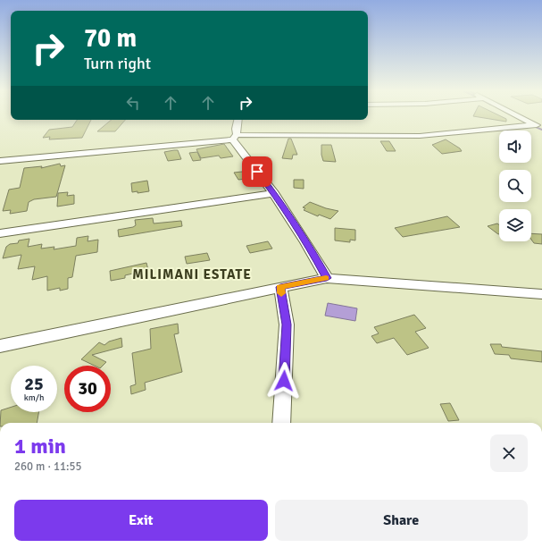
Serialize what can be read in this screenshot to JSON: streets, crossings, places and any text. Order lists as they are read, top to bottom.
{
  "districts": ["MILIMANI ESTATE"],
  "page": {
    "turn": ["70 m", "Turn right"],
    "speed": "25 km/h",
    "limit": "30",
    "heading": ["1 min", "260 m · 11:55"],
    "buttons": ["Exit", "Share"]
  }
}
